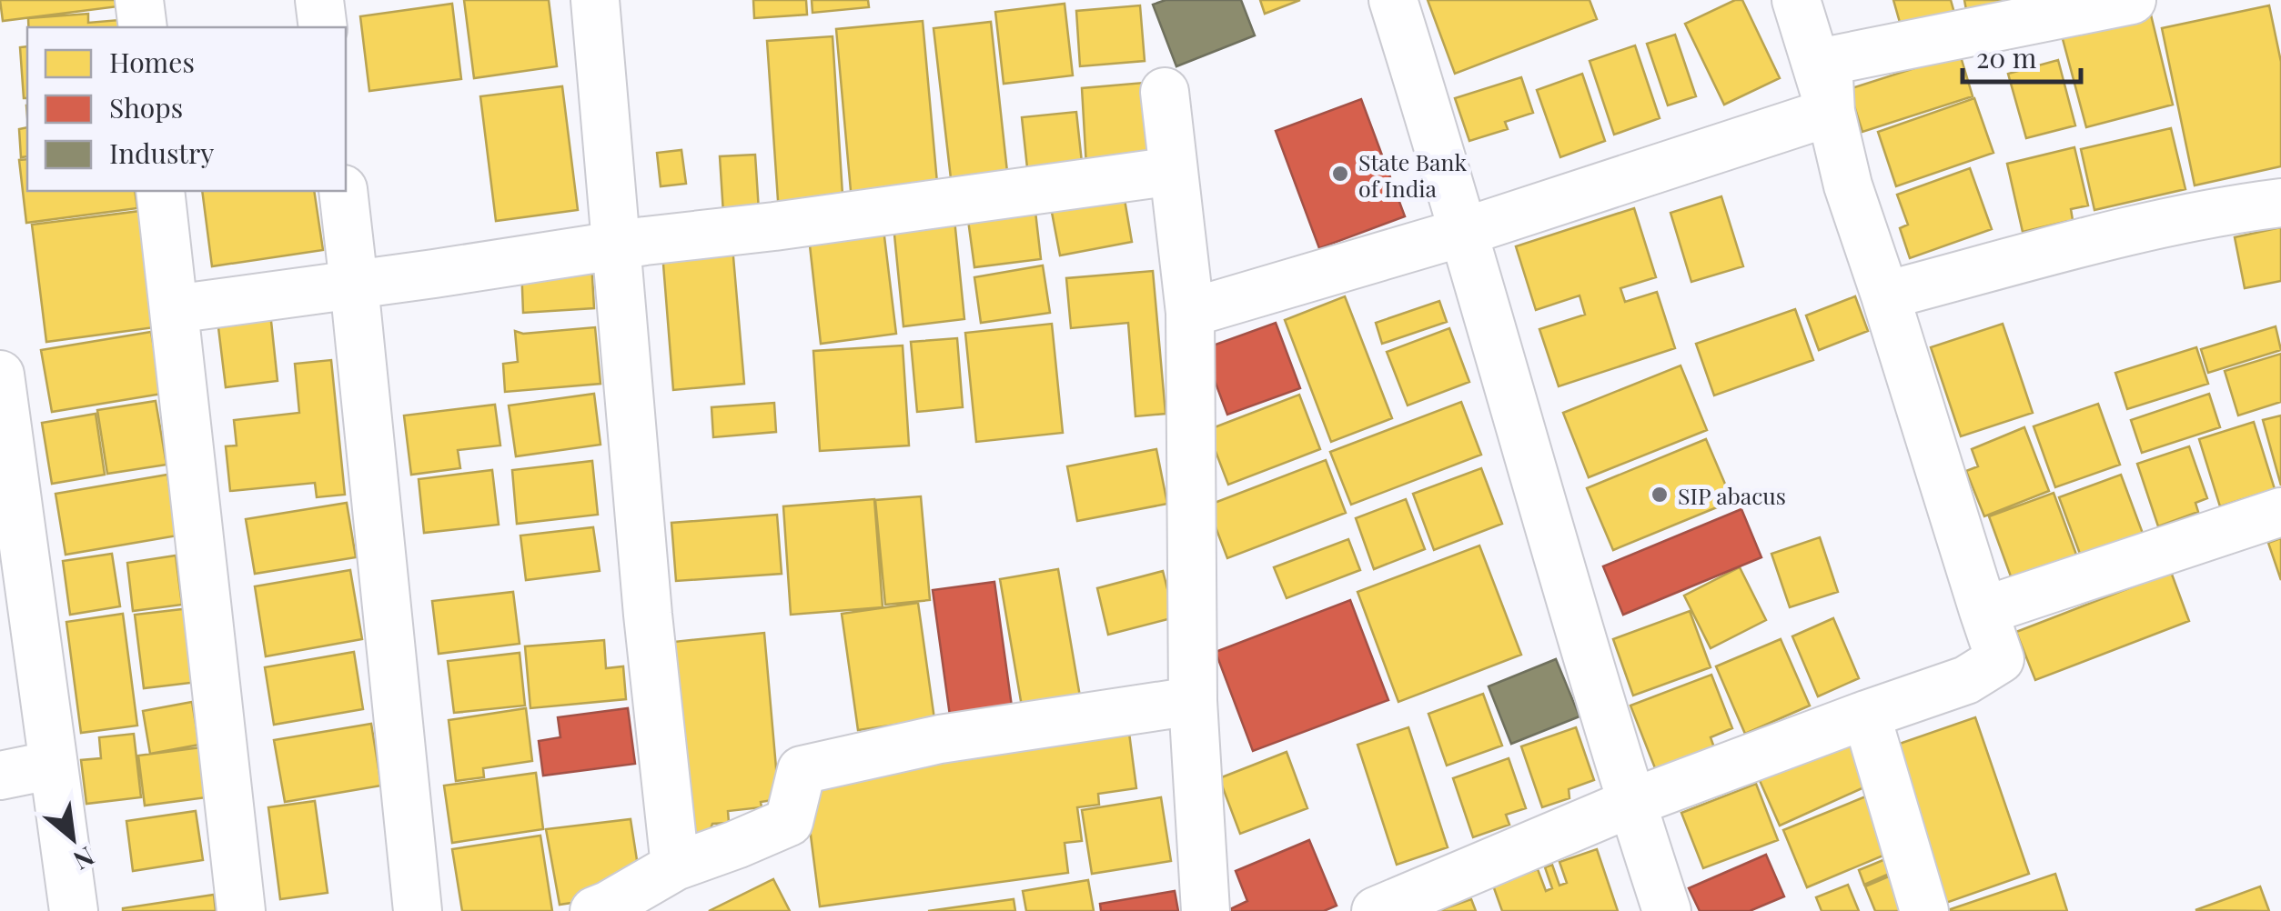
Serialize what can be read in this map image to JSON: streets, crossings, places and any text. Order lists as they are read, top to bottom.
{
  "places": ["State Bank of India", "SIP abacus"],
  "legend": ["Homes", "Shops", "Industry"],
  "scale_bar": "20 m",
  "north": "bottom right"
}
